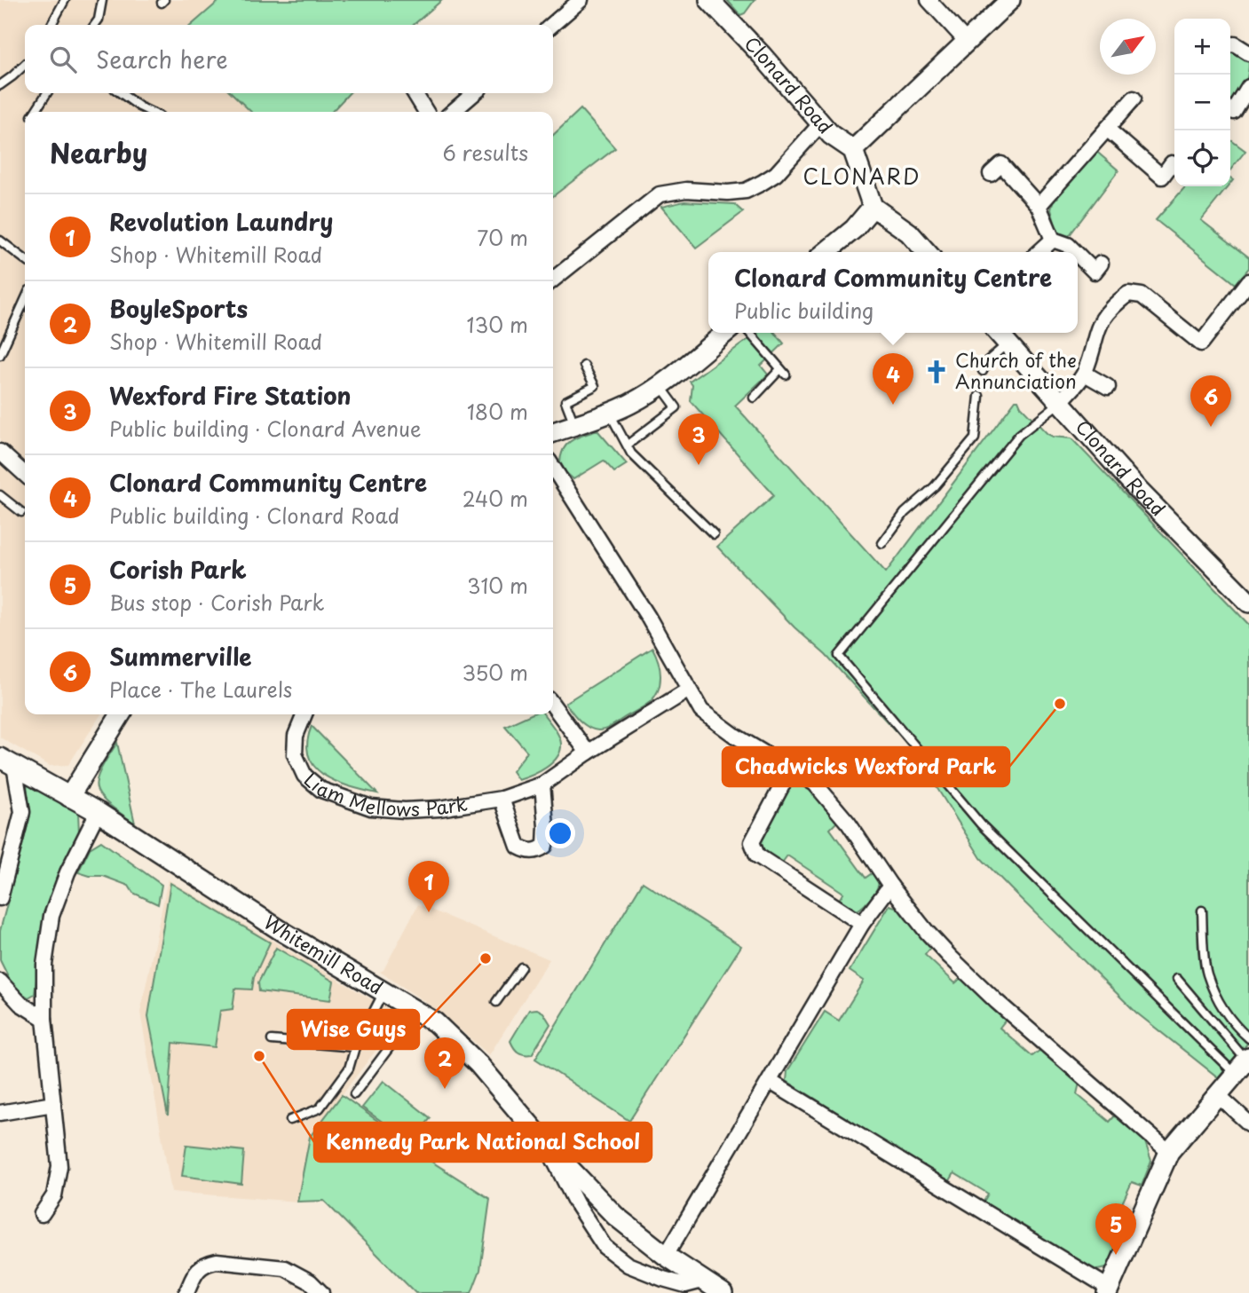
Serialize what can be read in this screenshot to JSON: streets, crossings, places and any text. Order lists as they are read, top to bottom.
{
  "streets": {
    "street": ["Clonard Road", "Liam Mellows Park", "Whitemill Road"]
  },
  "districts": ["CLONARD"],
  "places": {
    "church": ["Church of the Annunciation"],
    "other": ["Chadwicks Wexford Park", "Wise Guys", "Kennedy Park National School"]
  },
  "north": "top right",
  "page": {
    "map_buttons": ["+", "−"],
    "search": "Search here",
    "heading": ["Nearby", "6 results"],
    "list": [
      {
        "mark": "1",
        "name": "Revolution Laundry",
        "note": "Shop · Whitemill Road",
        "value": "70 m"
      },
      {
        "mark": "2",
        "name": "BoyleSports",
        "note": "Shop · Whitemill Road",
        "value": "130 m"
      },
      {
        "mark": "3",
        "name": "Wexford Fire Station",
        "note": "Public building · Clonard Avenue",
        "value": "180 m"
      },
      {
        "mark": "4",
        "name": "Clonard Community Centre",
        "note": "Public building · Clonard Road",
        "value": "240 m"
      },
      {
        "mark": "5",
        "name": "Corish Park",
        "note": "Bus stop · Corish Park",
        "value": "310 m"
      },
      {
        "mark": "6",
        "name": "Summerville",
        "note": "Place · The Laurels",
        "value": "350 m"
      }
    ],
    "popup": ["Clonard Community Centre", "Public building"],
    "pins": [
      "4",
      "6",
      "3",
      "1",
      "2",
      "5"
    ]
  }
}
